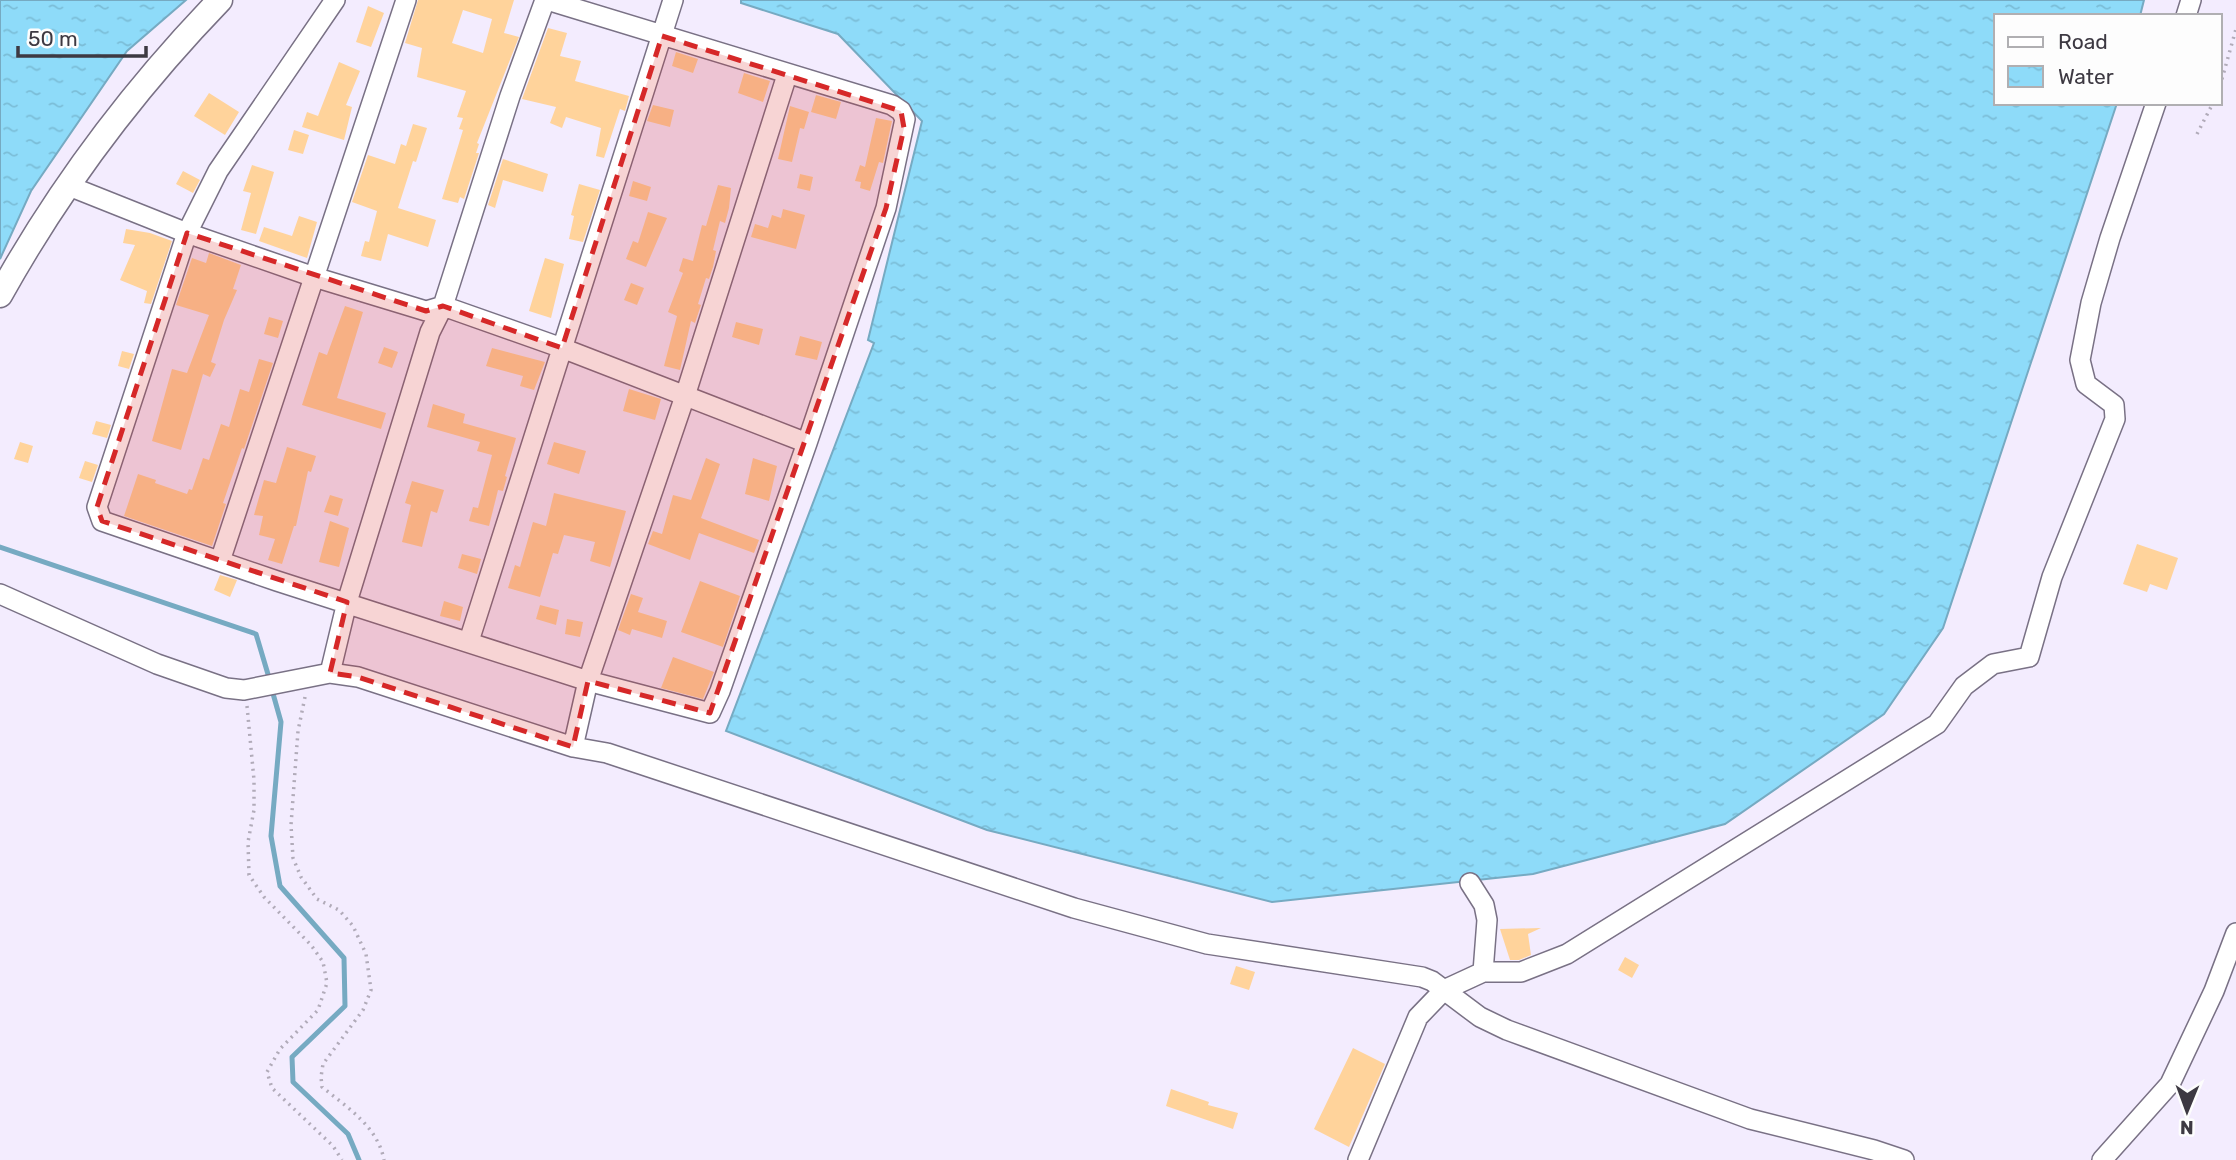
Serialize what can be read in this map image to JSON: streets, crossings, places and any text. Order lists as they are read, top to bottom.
{
  "legend": ["Road", "Water"],
  "scale_bar": "50 m",
  "north": "bottom"
}
